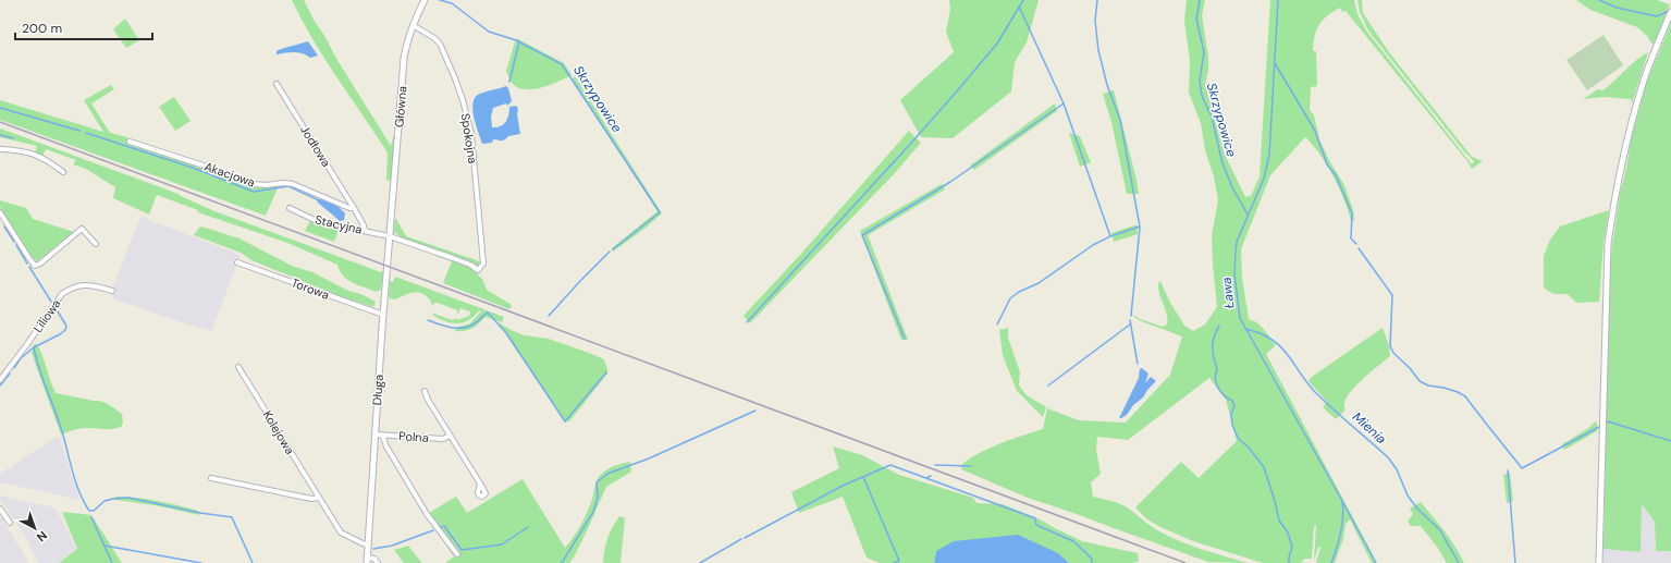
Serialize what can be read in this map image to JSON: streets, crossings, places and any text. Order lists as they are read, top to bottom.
{
  "streets": {
    "street": [
      "Główna",
      "Spokojna",
      "Jodłowa",
      "Akacjowa",
      "Stacyjna",
      "Torowa",
      "Liliowa",
      "Długa",
      "Kolejowa",
      "Polna"
    ]
  },
  "crossings": [
    ["Główna", "Spokojna"],
    ["Główna", "Długa"],
    ["Spokojna", "Stacyjna"],
    ["Jodłowa", "Akacjowa"],
    ["Jodłowa", "Stacyjna"],
    ["Stacyjna", "Długa"],
    ["Torowa", "Długa"],
    ["Długa", "Kolejowa"],
    ["Długa", "Polna"]
  ],
  "water": ["Skrzypowice", "Ława", "Mienia"],
  "scale_bar": "200 m",
  "north": "bottom right"
}
